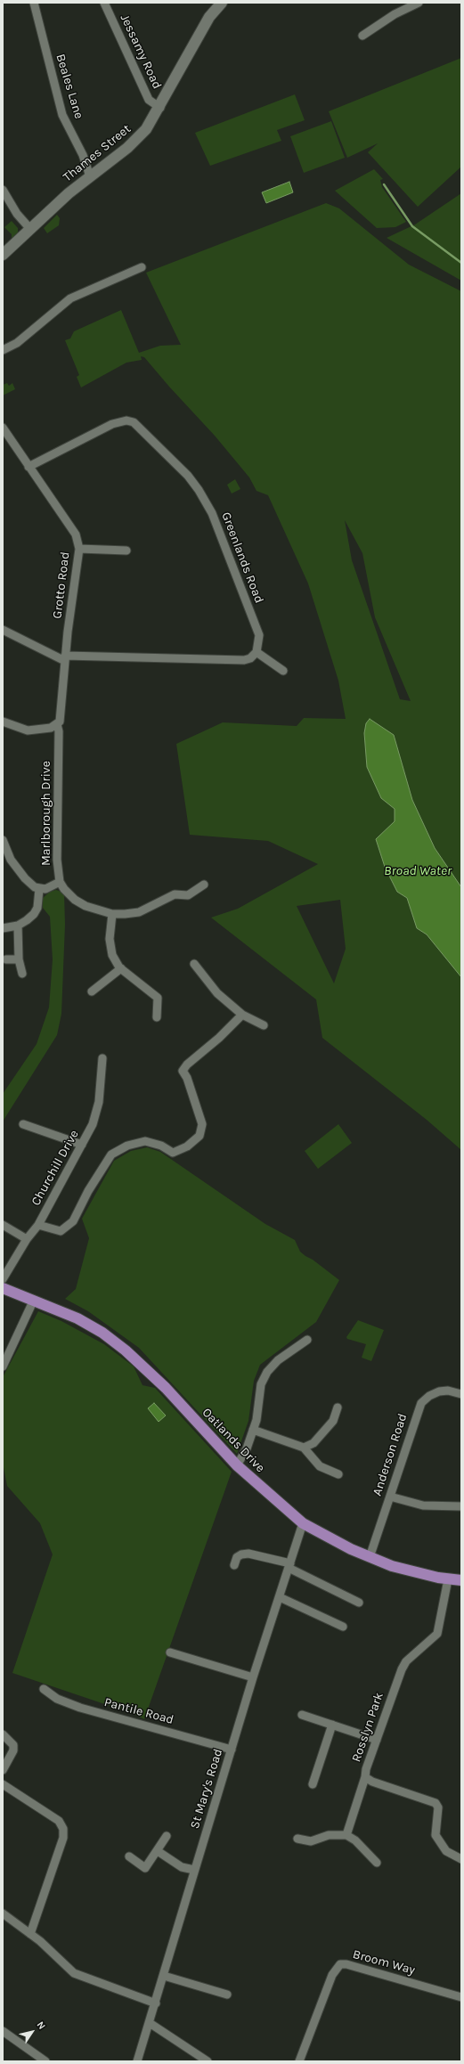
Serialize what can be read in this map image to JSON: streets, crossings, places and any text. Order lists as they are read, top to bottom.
{
  "streets": {
    "main road": ["Oatlands Drive"],
    "street": [
      "Jessamy Road",
      "Beales Lane",
      "Thames Street",
      "Greenlands Road",
      "Grotto Road",
      "Marlborough Drive",
      "Churchill Drive",
      "Anderson Road",
      "Pantile Road",
      "Rosslyn Park",
      "St Mary's Road",
      "Broom Way"
    ]
  },
  "crossings": [
    ["Jessamy Road", "Thames Street"],
    ["Beales Lane", "Thames Street"],
    ["Greenlands Road", "Grotto Road"],
    ["Grotto Road", "Marlborough Drive"],
    ["Oatlands Drive", "Anderson Road"],
    ["Oatlands Drive", "Rosslyn Park"],
    ["Oatlands Drive", "St Mary's Road"],
    ["Pantile Road", "St Mary's Road"]
  ],
  "water": ["Broad Water"],
  "north": "top right"
}
